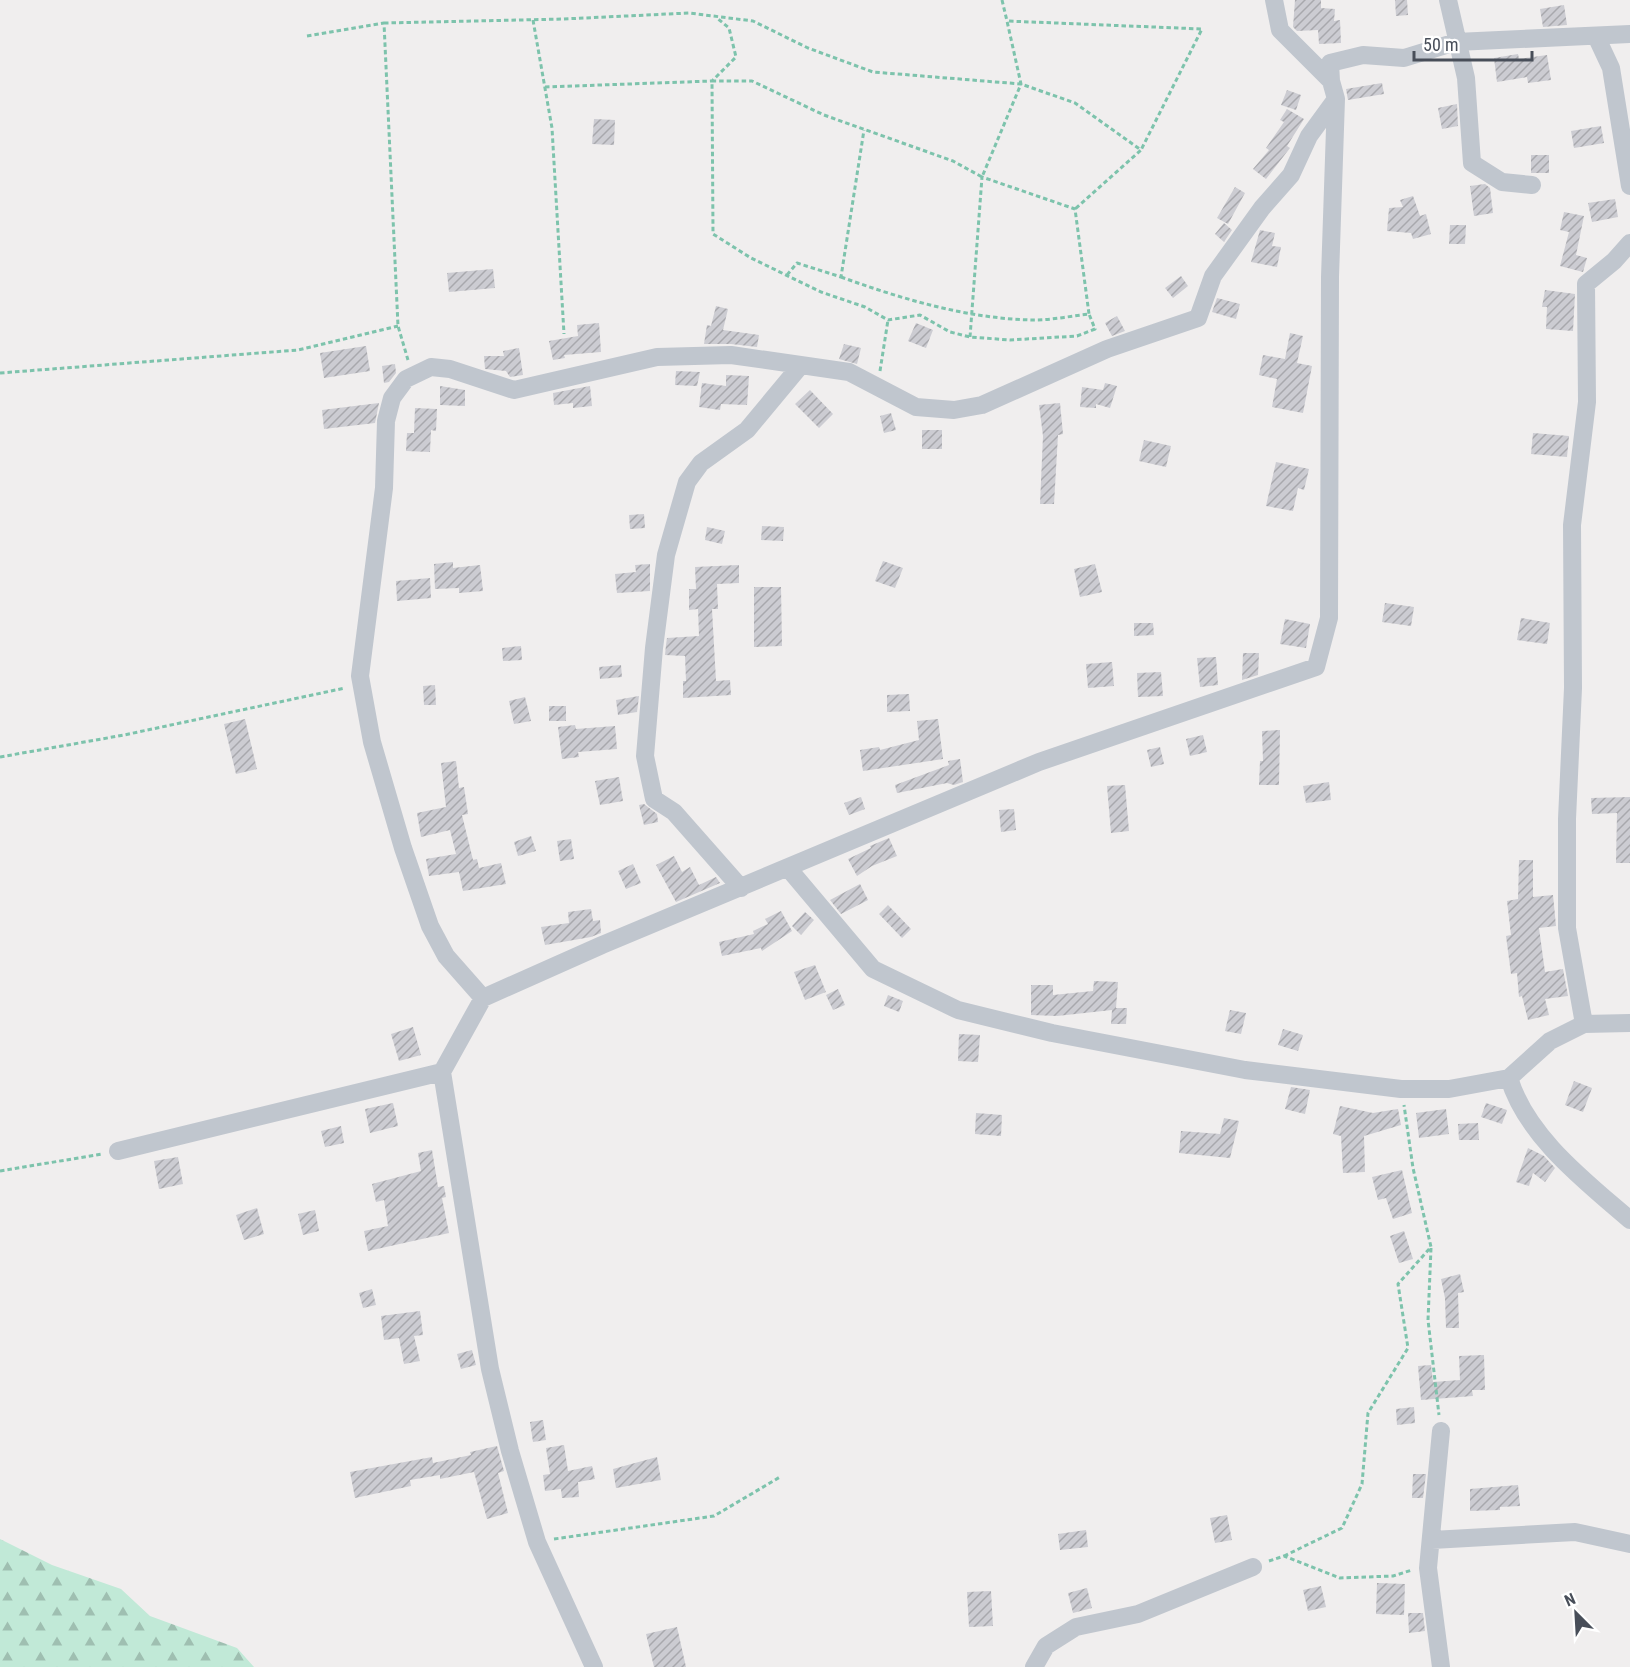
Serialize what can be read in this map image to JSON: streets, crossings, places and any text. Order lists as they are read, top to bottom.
{
  "scale_bar": "50 m",
  "north": "top left"
}
